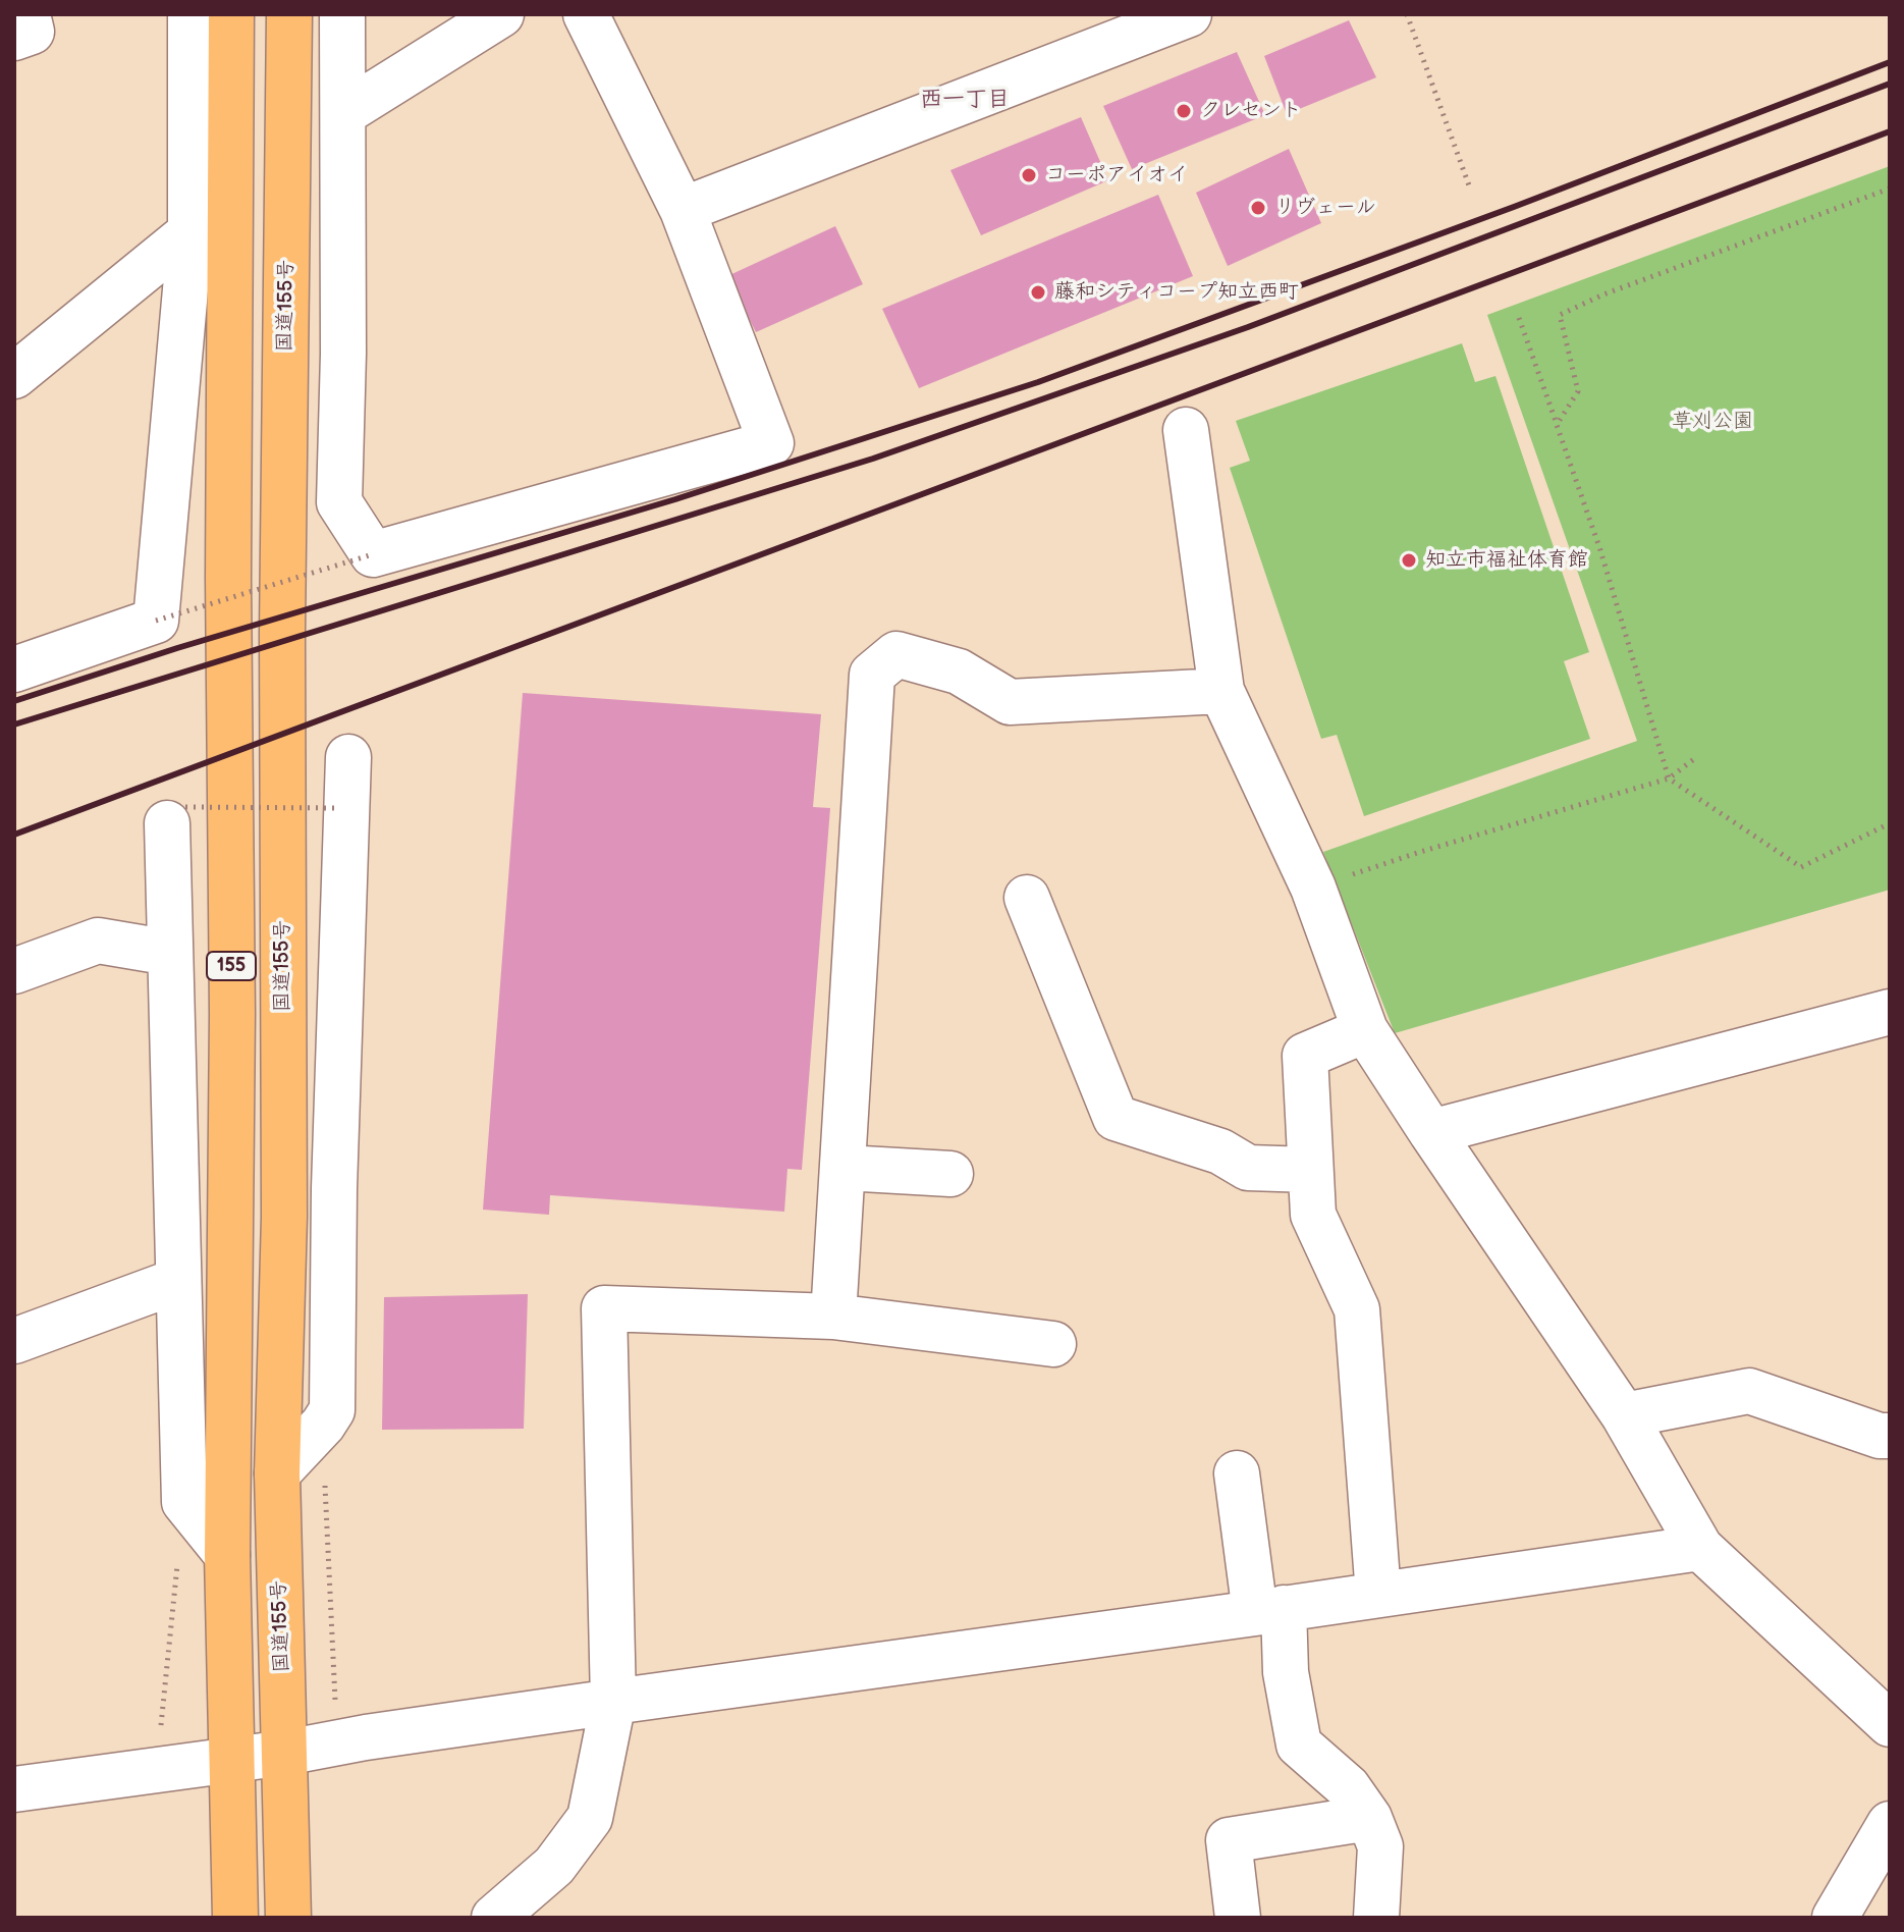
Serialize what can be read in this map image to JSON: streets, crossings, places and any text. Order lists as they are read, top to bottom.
{
  "streets": {
    "highway": ["国道155号", "155"]
  },
  "districts": ["西一丁目"],
  "parks": ["草刈公園"],
  "places": [
    "クレセント",
    "コーポアイオイ",
    "リヴェール",
    "藤和シティコープ知立西町",
    "知立市福祉体育館"
  ]
}
